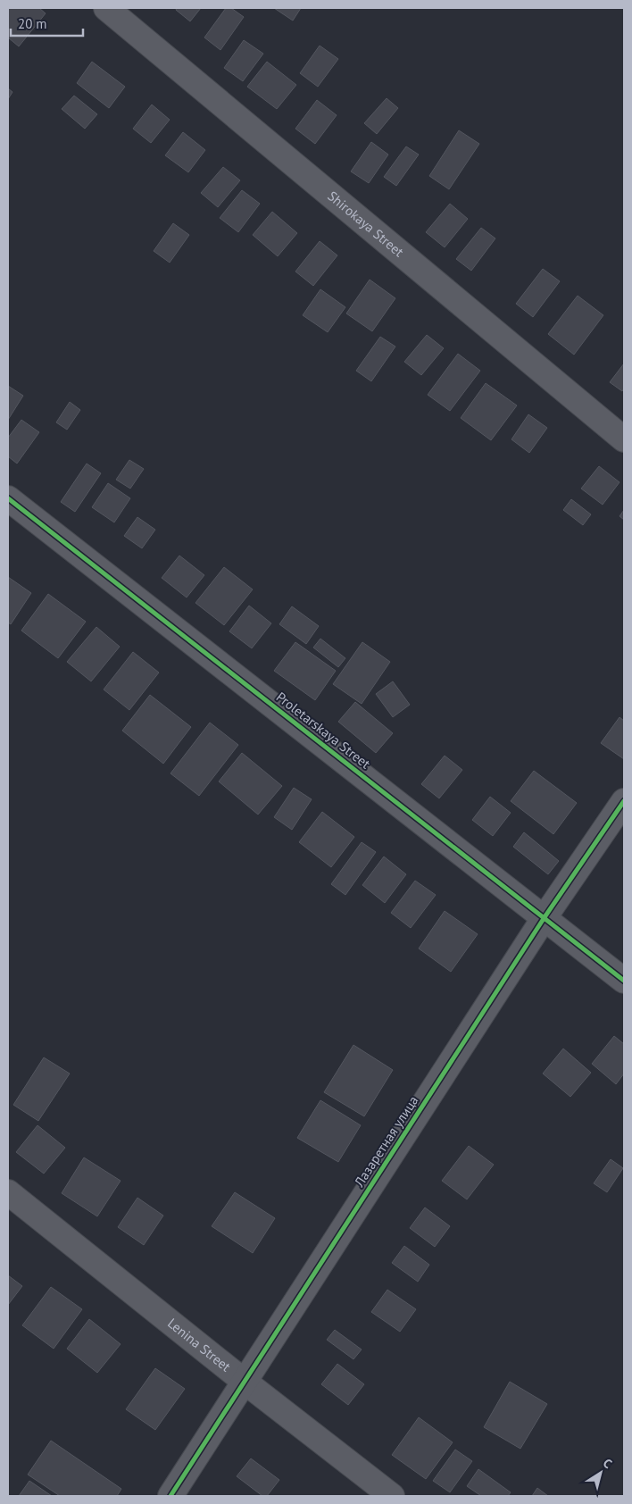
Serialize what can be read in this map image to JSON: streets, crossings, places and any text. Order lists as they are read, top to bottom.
{
  "streets": {
    "street": [
      "Shirokaya Street",
      "Proletarskaya Street",
      "Лазаретная улица",
      "Lenina Street"
    ]
  },
  "crossings": [
    ["Proletarskaya Street", "Лазаретная улица"],
    ["Лазаретная улица", "Lenina Street"]
  ],
  "scale_bar": "20 m",
  "north": "top right"
}
